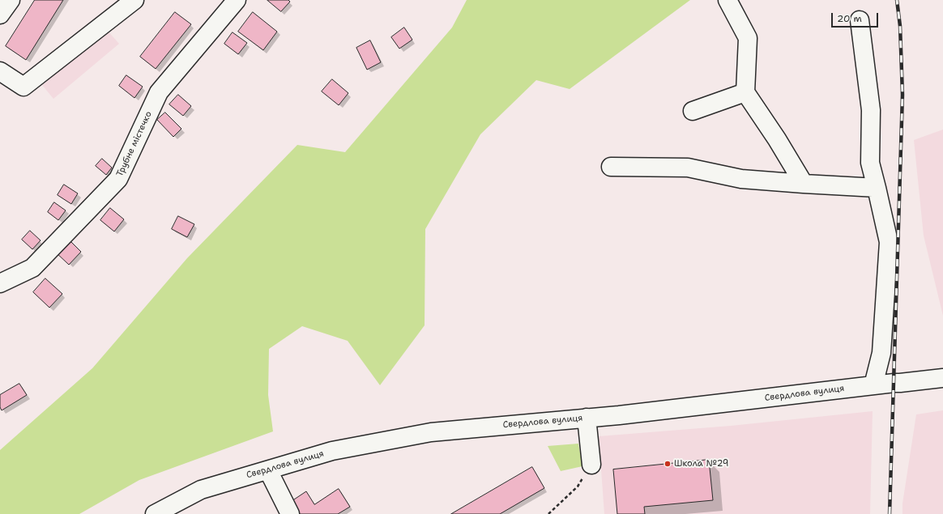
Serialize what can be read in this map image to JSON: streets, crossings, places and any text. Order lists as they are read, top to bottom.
{
  "streets": {
    "street": ["Трубне містечко", "Свердлова вулиця"]
  },
  "places": ["Школа №29"],
  "scale_bar": "20 m"
}
